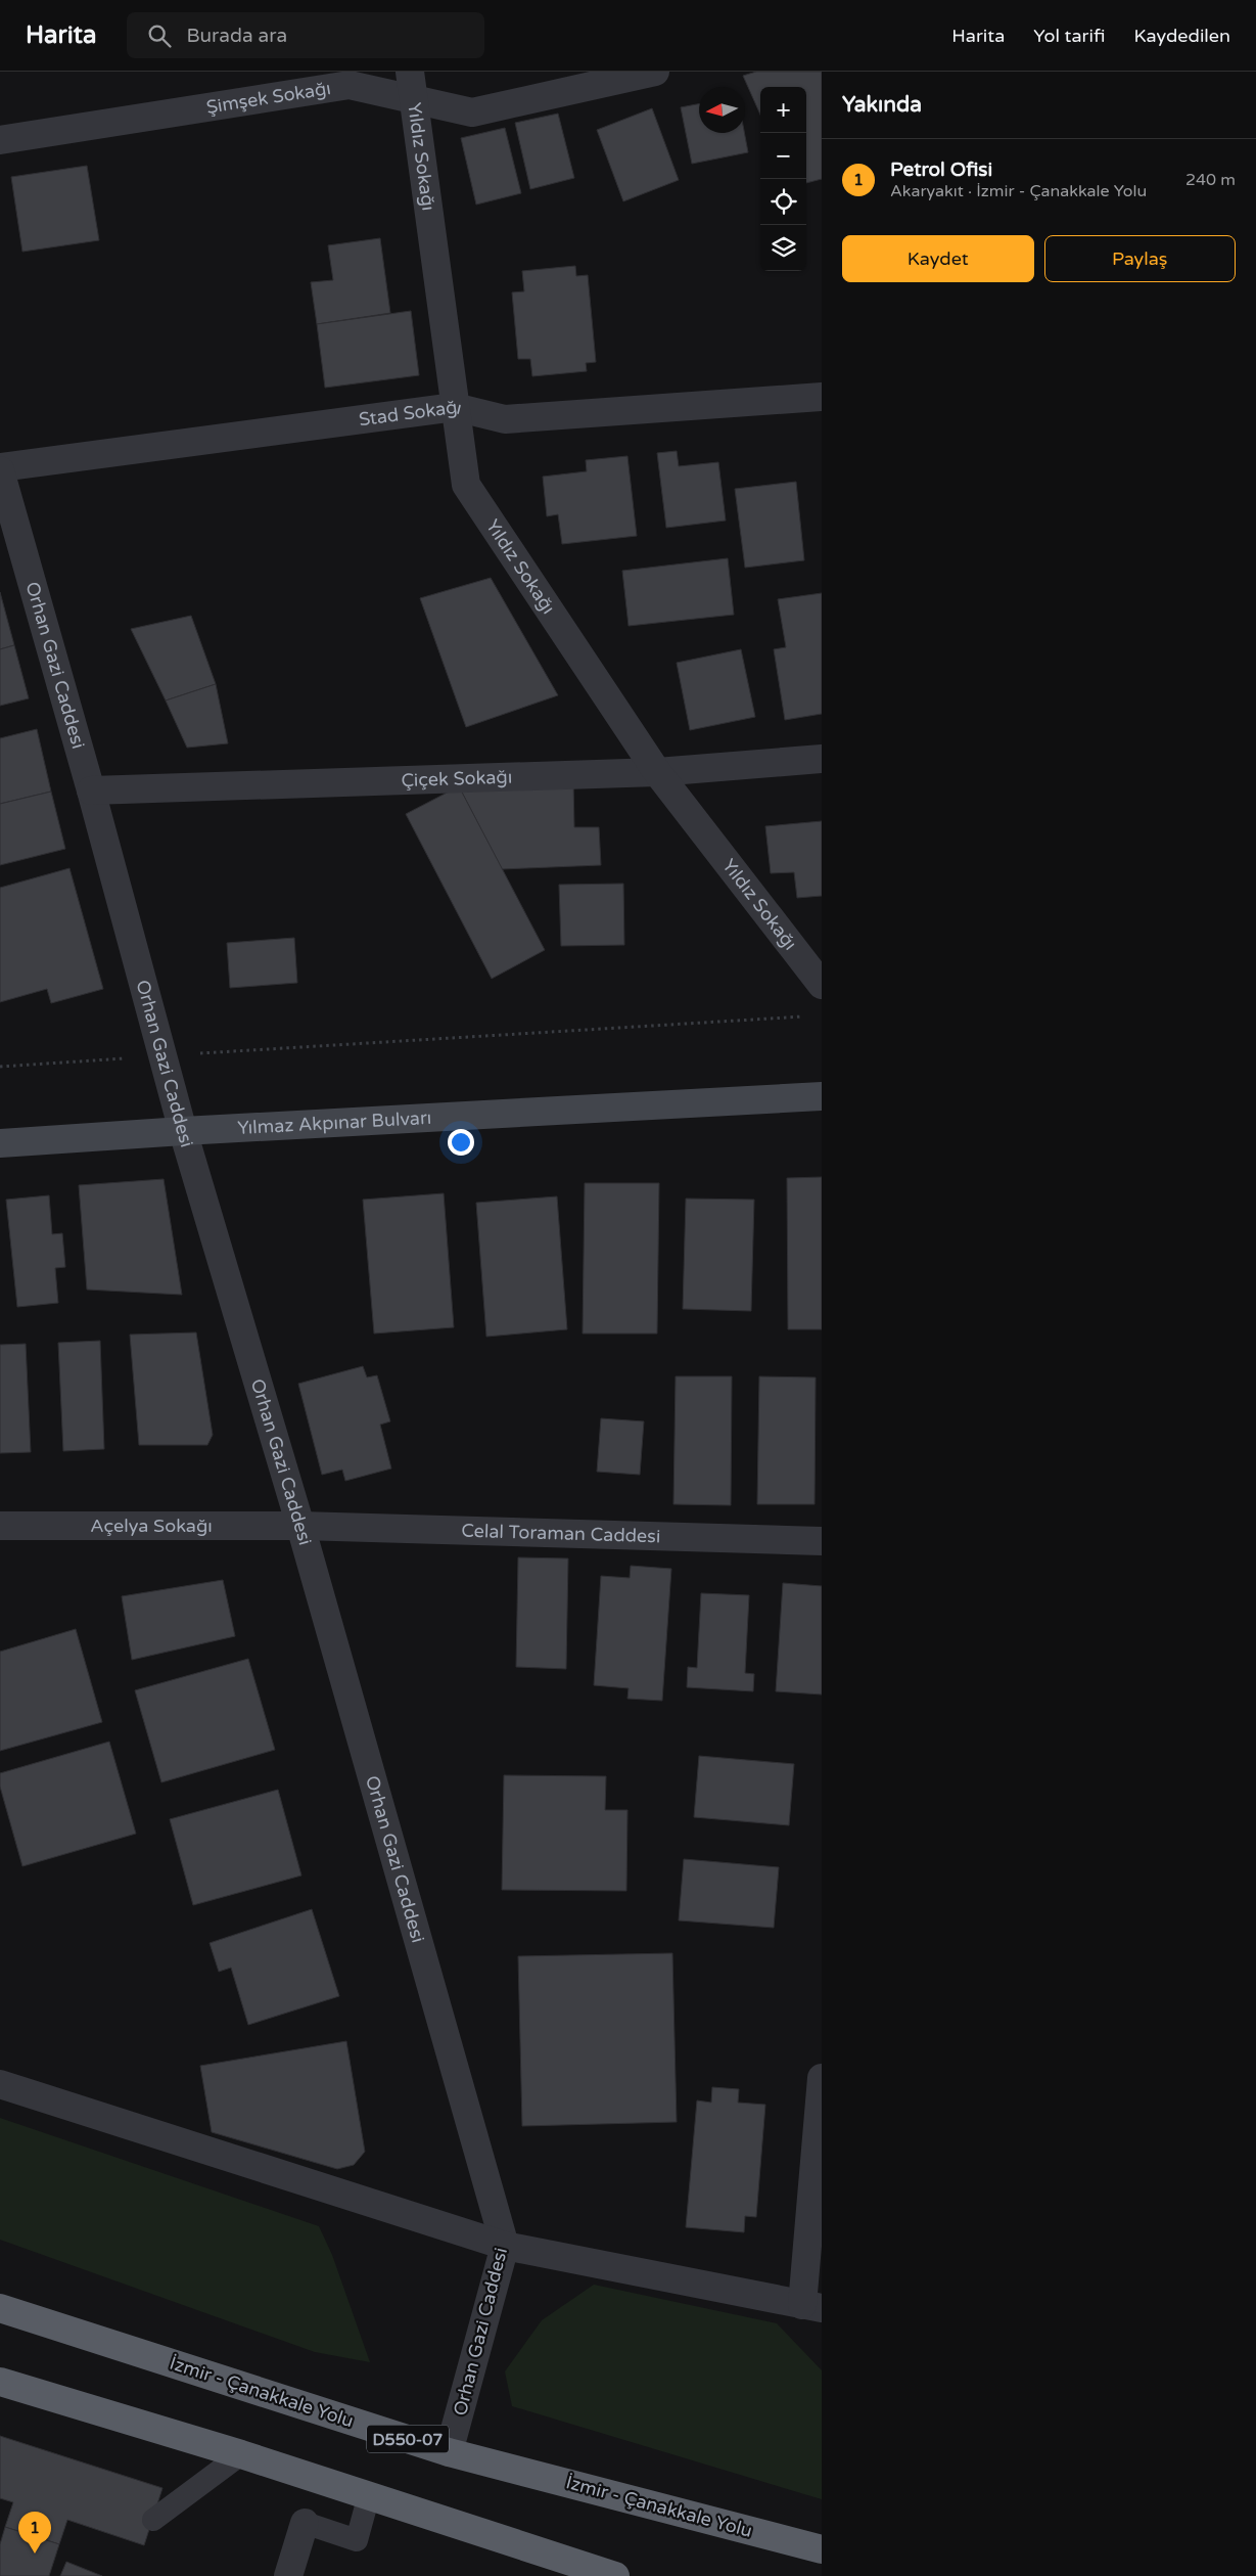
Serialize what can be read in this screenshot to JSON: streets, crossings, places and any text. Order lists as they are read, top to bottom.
{
  "streets": {
    "highway": ["İzmir - Çanakkale Yolu", "D550-07"],
    "main road": ["Yılmaz Akpınar Bulvarı"],
    "street": [
      "Şimşek Sokağı",
      "Yıldız Sokağı",
      "Stad Sokağı",
      "Orhan Gazi Caddesi",
      "Çiçek Sokağı",
      "Açelya Sokağı",
      "Celal Toraman Caddesi"
    ]
  },
  "crossings": [
    ["Şimşek Sokağı", "Yıldız Sokağı"],
    ["Yıldız Sokağı", "Stad Sokağı"],
    ["Yıldız Sokağı", "Çiçek Sokağı"],
    ["Stad Sokağı", "Orhan Gazi Caddesi"],
    ["Orhan Gazi Caddesi", "Çiçek Sokağı"],
    ["Orhan Gazi Caddesi", "Yılmaz Akpınar Bulvarı"],
    ["Orhan Gazi Caddesi", "Açelya Sokağı"],
    ["Orhan Gazi Caddesi", "Celal Toraman Caddesi"],
    ["Orhan Gazi Caddesi", "İzmir - Çanakkale Yolu"],
    ["Açelya Sokağı", "Celal Toraman Caddesi"]
  ],
  "north": "left",
  "page": {
    "header": "Harita",
    "search": "Burada ara",
    "nav": ["Harita", "Yol tarifi", "Kaydedilen"],
    "heading": "Yakında",
    "map_buttons": ["+", "−"],
    "list": [
      {
        "mark": "1",
        "name": "Petrol Ofisi",
        "note": "Akaryakıt · İzmir - Çanakkale Yolu",
        "value": "240 m"
      }
    ],
    "buttons": ["Kaydet", "Paylaş"],
    "pins": "1"
  }
}
